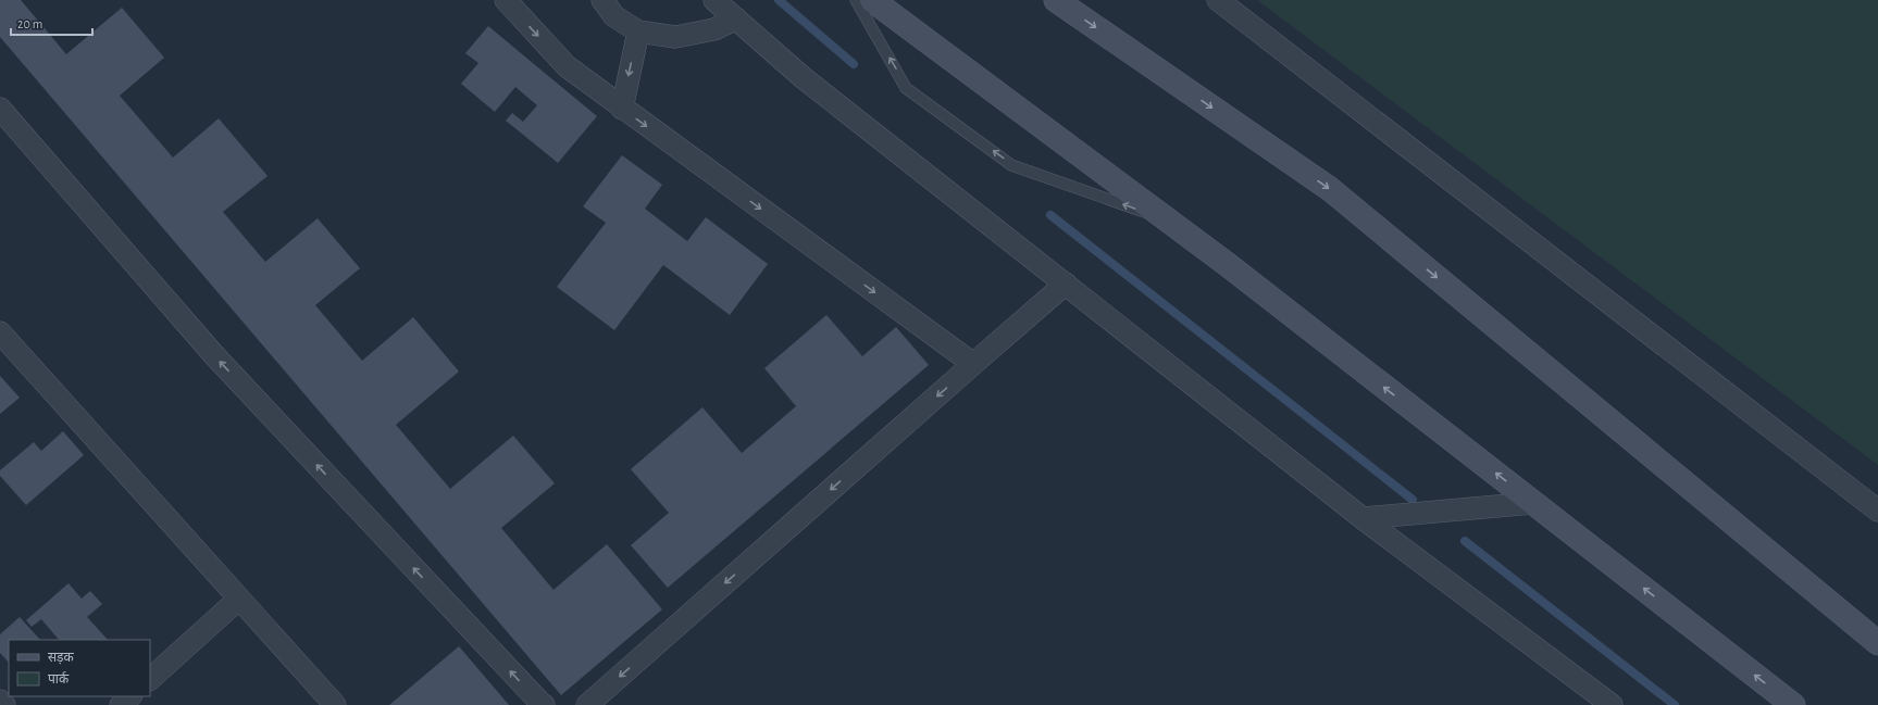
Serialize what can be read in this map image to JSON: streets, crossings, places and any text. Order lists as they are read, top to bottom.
{
  "legend": ["सड़क", "पार्क"],
  "scale_bar": "20 m"
}
